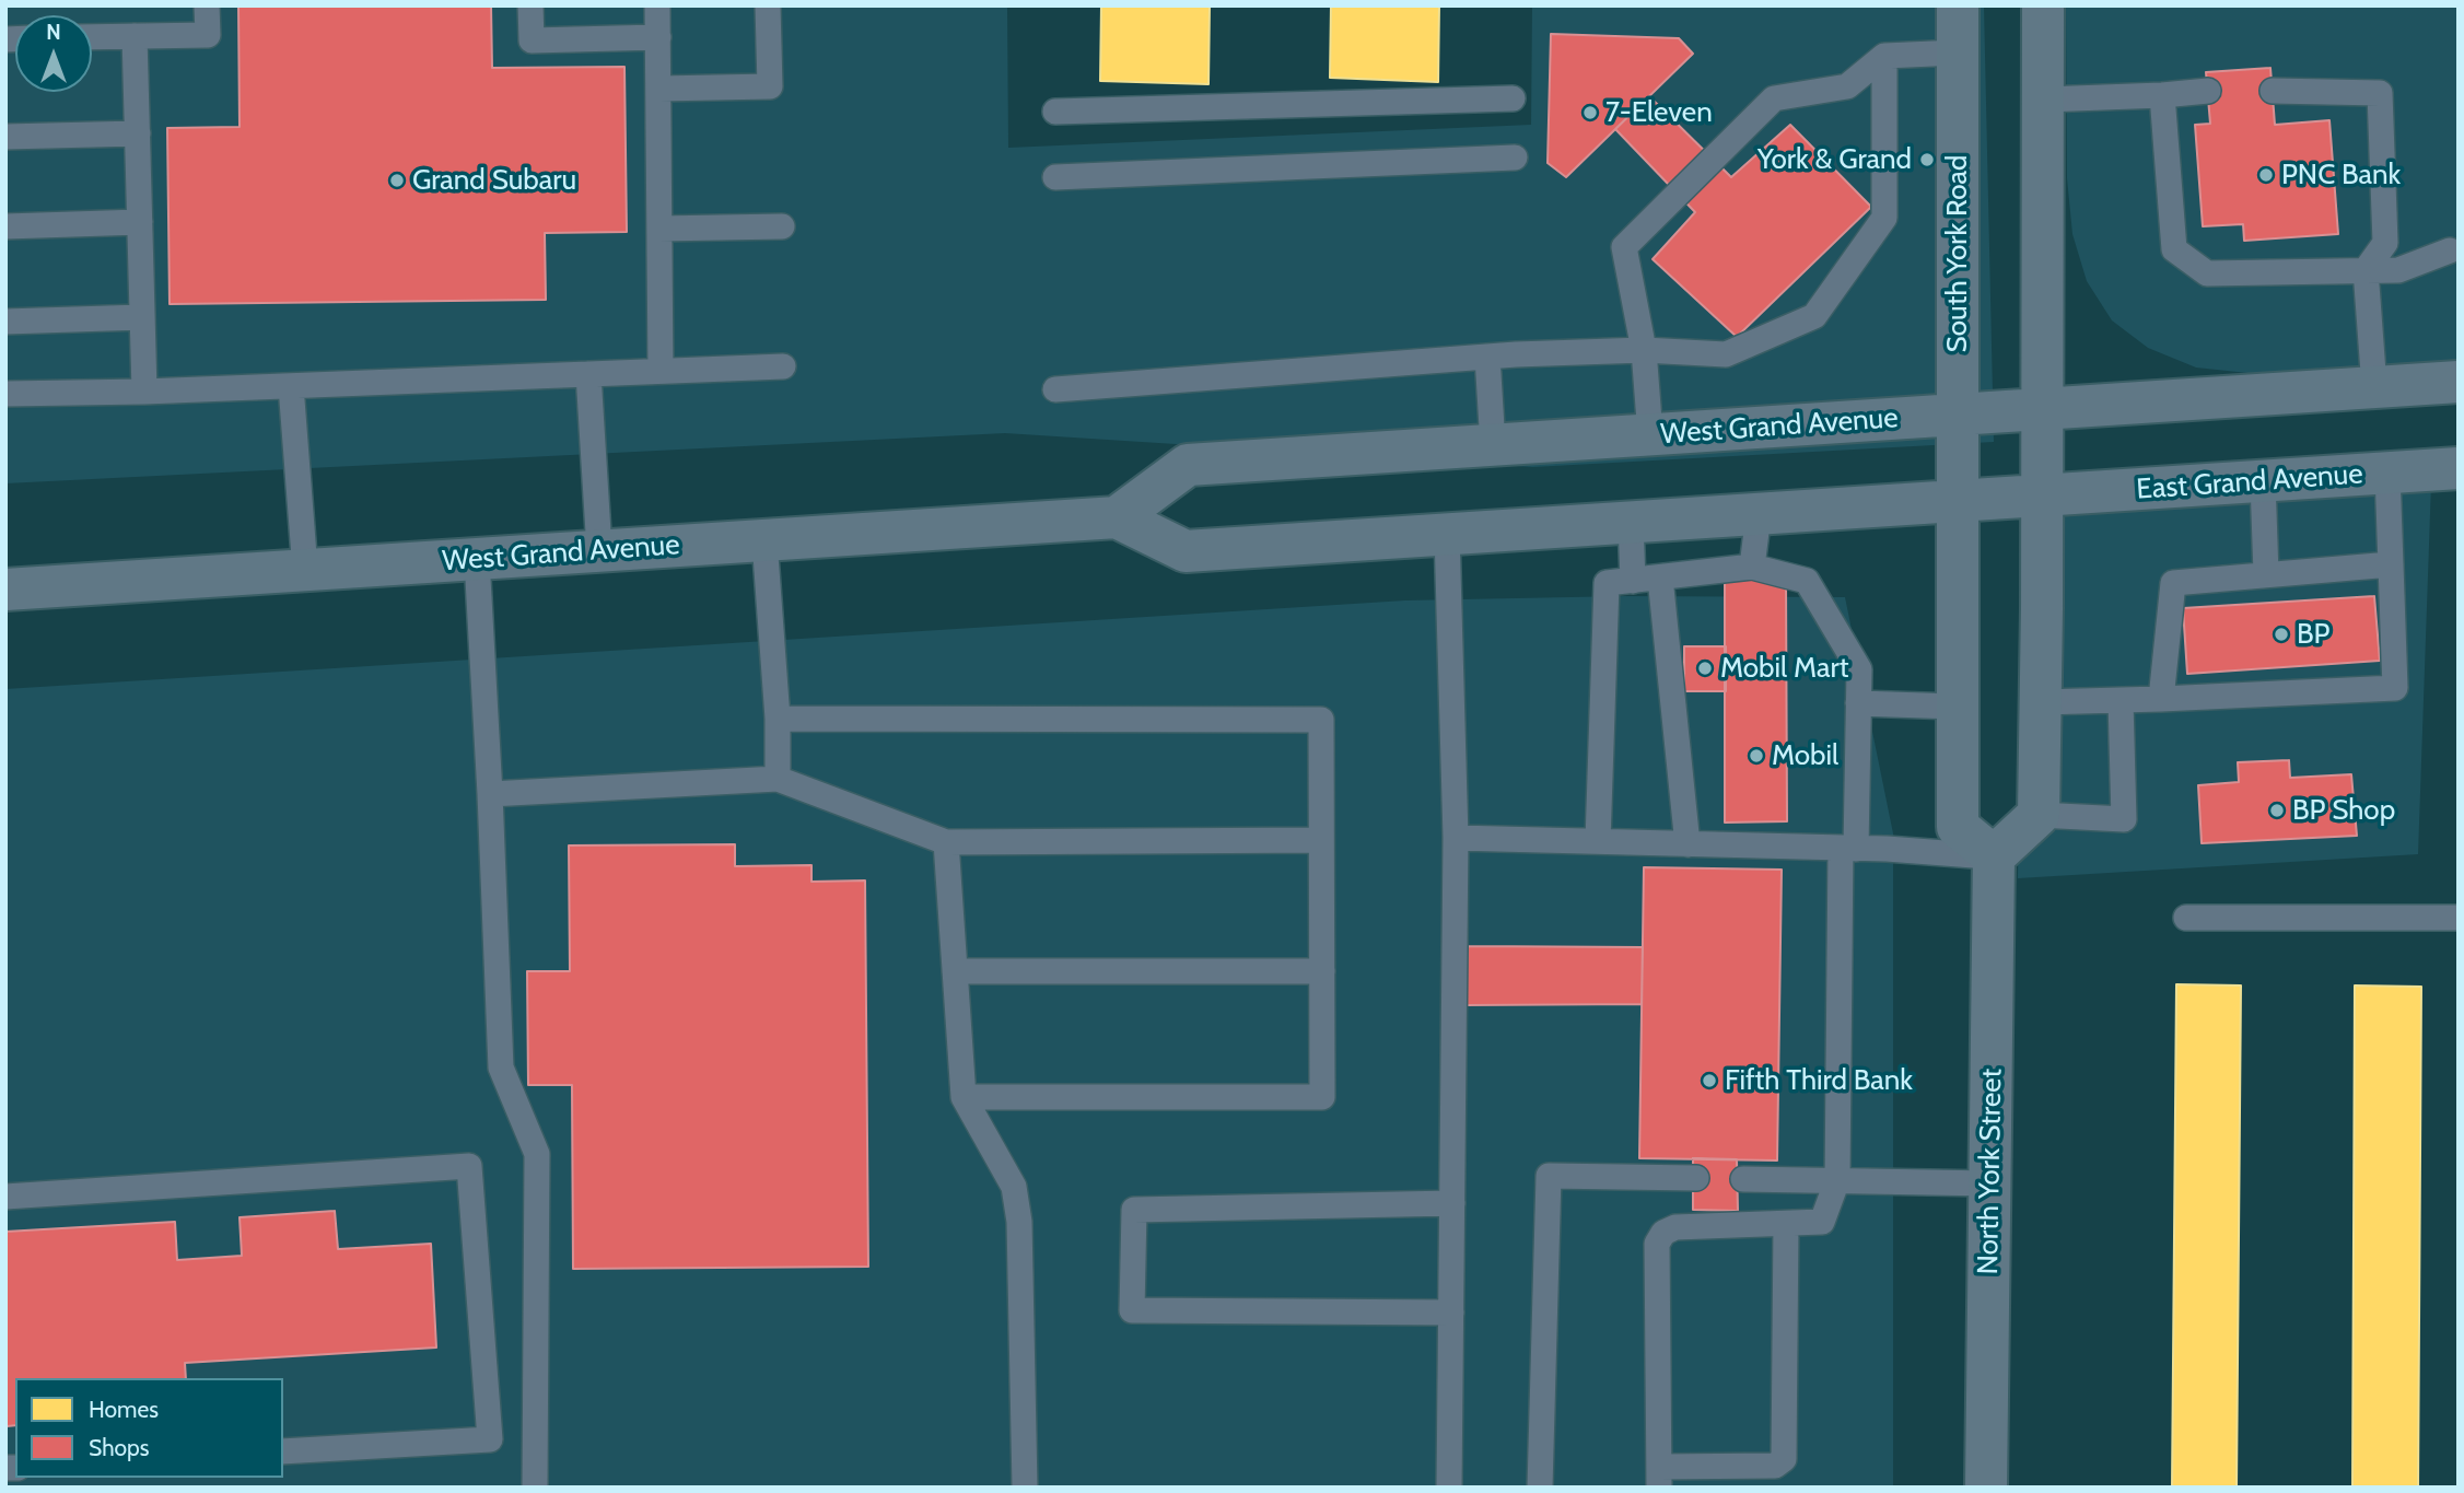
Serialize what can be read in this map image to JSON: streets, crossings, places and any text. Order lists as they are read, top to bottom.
{
  "streets": {
    "main road": [
      "South York Road",
      "West Grand Avenue",
      "East Grand Avenue",
      "North York Street"
    ]
  },
  "crossings": [
    ["South York Road", "West Grand Avenue"]
  ],
  "places": [
    "7-Eleven",
    "York & Grand",
    "PNC Bank",
    "Grand Subaru",
    "BP",
    "Mobil Mart",
    "Mobil",
    "BP Shop",
    "Fifth Third Bank"
  ],
  "legend": ["Homes", "Shops"],
  "north": "top"
}
